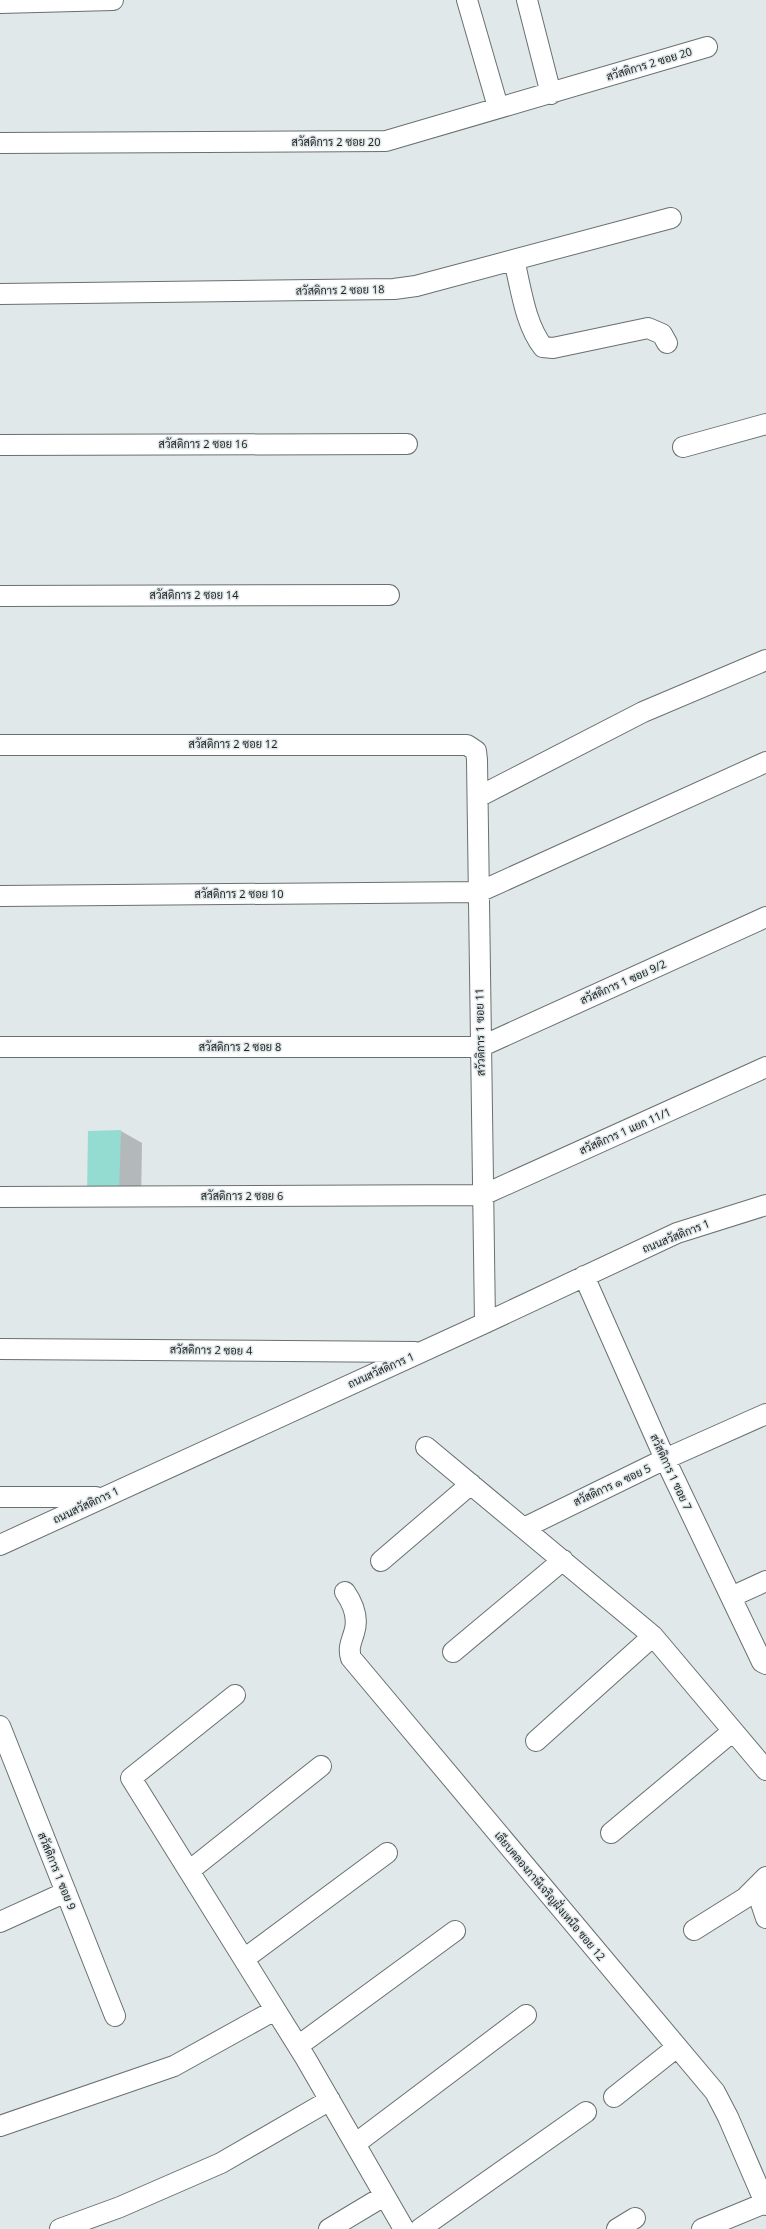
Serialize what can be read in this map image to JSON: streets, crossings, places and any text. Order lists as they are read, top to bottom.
{
  "streets": {
    "street": [
      "สวัสดิการ 2 ซอย 20",
      "สวัสดิการ 2 ซอย 18",
      "สวัสดิการ 2 ซอย 16",
      "สวัสดิการ 2 ซอย 14",
      "สวัสดิการ 2 ซอย 12",
      "สวัสดิการ 2 ซอย 10",
      "สวัสดิการ 1 ซอย 9/2",
      "สวัวดิการ 1 ซอย 11",
      "สวัสดิการ 2 ซอย 8",
      "สวัสดิการ 1 แยก 11/1",
      "สวัสดิการ 2 ซอย 6",
      "ถนนสวัสดิการ 1",
      "สวัสดิการ 2 ซอย 4",
      "สวัสดิการ 1 ซอย 7",
      "สวัสดิการ ๑ ซอย 5",
      "สวัสดิการ 1 ซอย 9",
      "เลียบคลองภาษีเจริญฝั่งเหนือ ซอย 12"
    ]
  },
  "crossings": [
    ["สวัสดิการ 2 ซอย 12", "สวัวดิการ 1 ซอย 11"],
    ["สวัสดิการ 2 ซอย 10", "สวัวดิการ 1 ซอย 11"],
    ["สวัสดิการ 1 ซอย 9/2", "สวัวดิการ 1 ซอย 11"],
    ["สวัสดิการ 1 ซอย 9/2", "สวัสดิการ 2 ซอย 8"],
    ["สวัวดิการ 1 ซอย 11", "สวัสดิการ 2 ซอย 8"],
    ["สวัวดิการ 1 ซอย 11", "สวัสดิการ 1 แยก 11/1"],
    ["สวัวดิการ 1 ซอย 11", "สวัสดิการ 2 ซอย 6"],
    ["สวัวดิการ 1 ซอย 11", "ถนนสวัสดิการ 1"],
    ["สวัสดิการ 1 แยก 11/1", "สวัสดิการ 2 ซอย 6"],
    ["ถนนสวัสดิการ 1", "สวัสดิการ 2 ซอย 4"],
    ["ถนนสวัสดิการ 1", "สวัสดิการ 1 ซอย 7"],
    ["สวัสดิการ 1 ซอย 7", "สวัสดิการ ๑ ซอย 5"]
  ]
}
